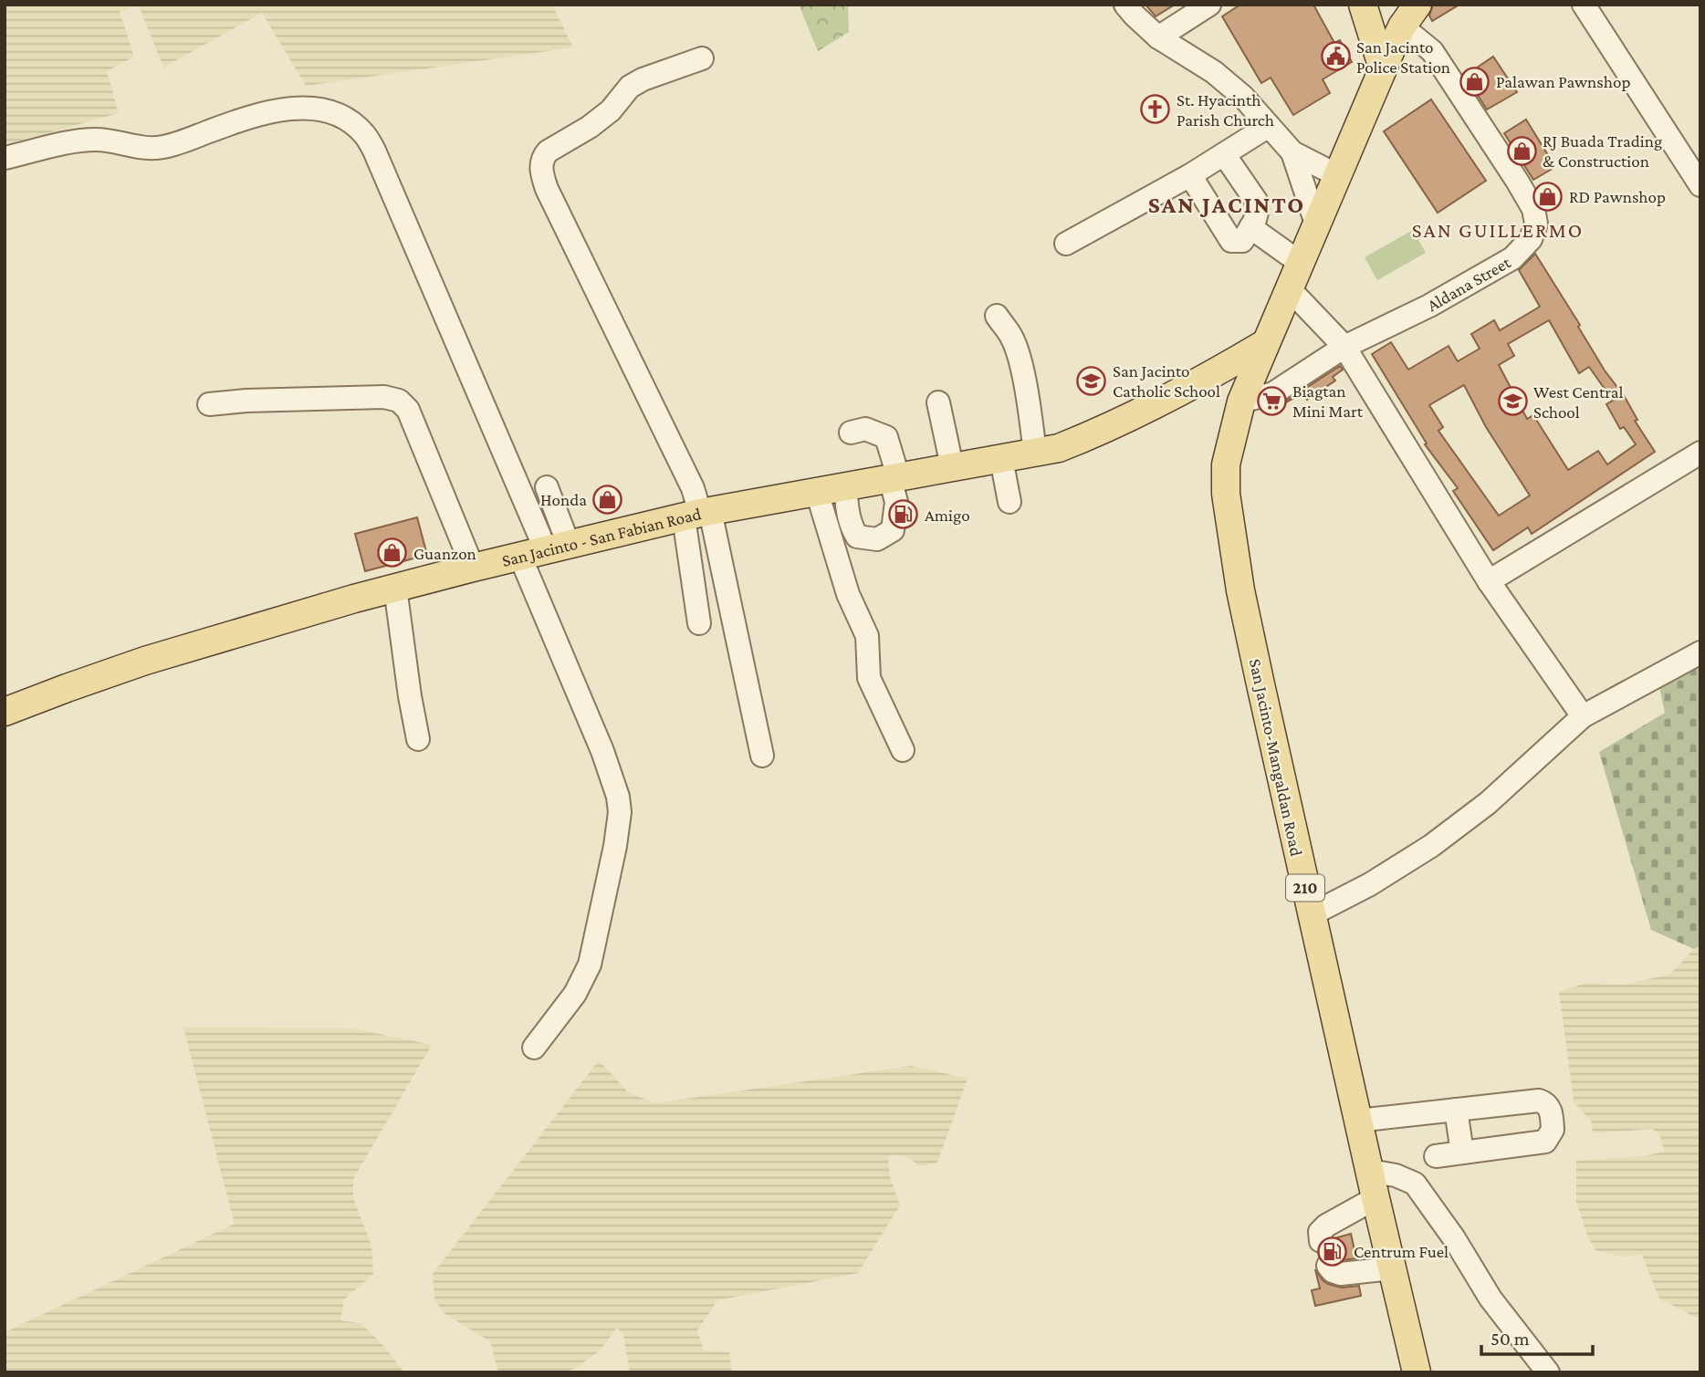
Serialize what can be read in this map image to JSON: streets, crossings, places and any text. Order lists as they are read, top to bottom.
{
  "streets": {
    "main road": ["San Jacinto - San Fabian Road", "San Jacinto-Mangaldan Road", "210"],
    "street": ["Aldana Street"]
  },
  "crossings": [
    ["Aldana Street", "San Jacinto-Mangaldan Road"],
    ["Aldana Street", "210"],
    ["San Jacinto - San Fabian Road", "210"],
    ["San Jacinto-Mangaldan Road", "210"]
  ],
  "districts": ["SAN JACINTO", "SAN GUILLERMO"],
  "places": {
    "public building": ["San Jacinto Police Station"],
    "shop": [
      "Palawan Pawnshop",
      "RJ Buada Trading & Construction",
      "RD Pawnshop",
      "Honda",
      "Guanzon"
    ],
    "church": ["St. Hyacinth Parish Church"],
    "school or university": ["San Jacinto Catholic School", "West Central School"],
    "supermarket": ["Biagtan Mini Mart"],
    "fuel station": ["Amigo", "Centrum Fuel"]
  },
  "scale_bar": "50 m"
}
